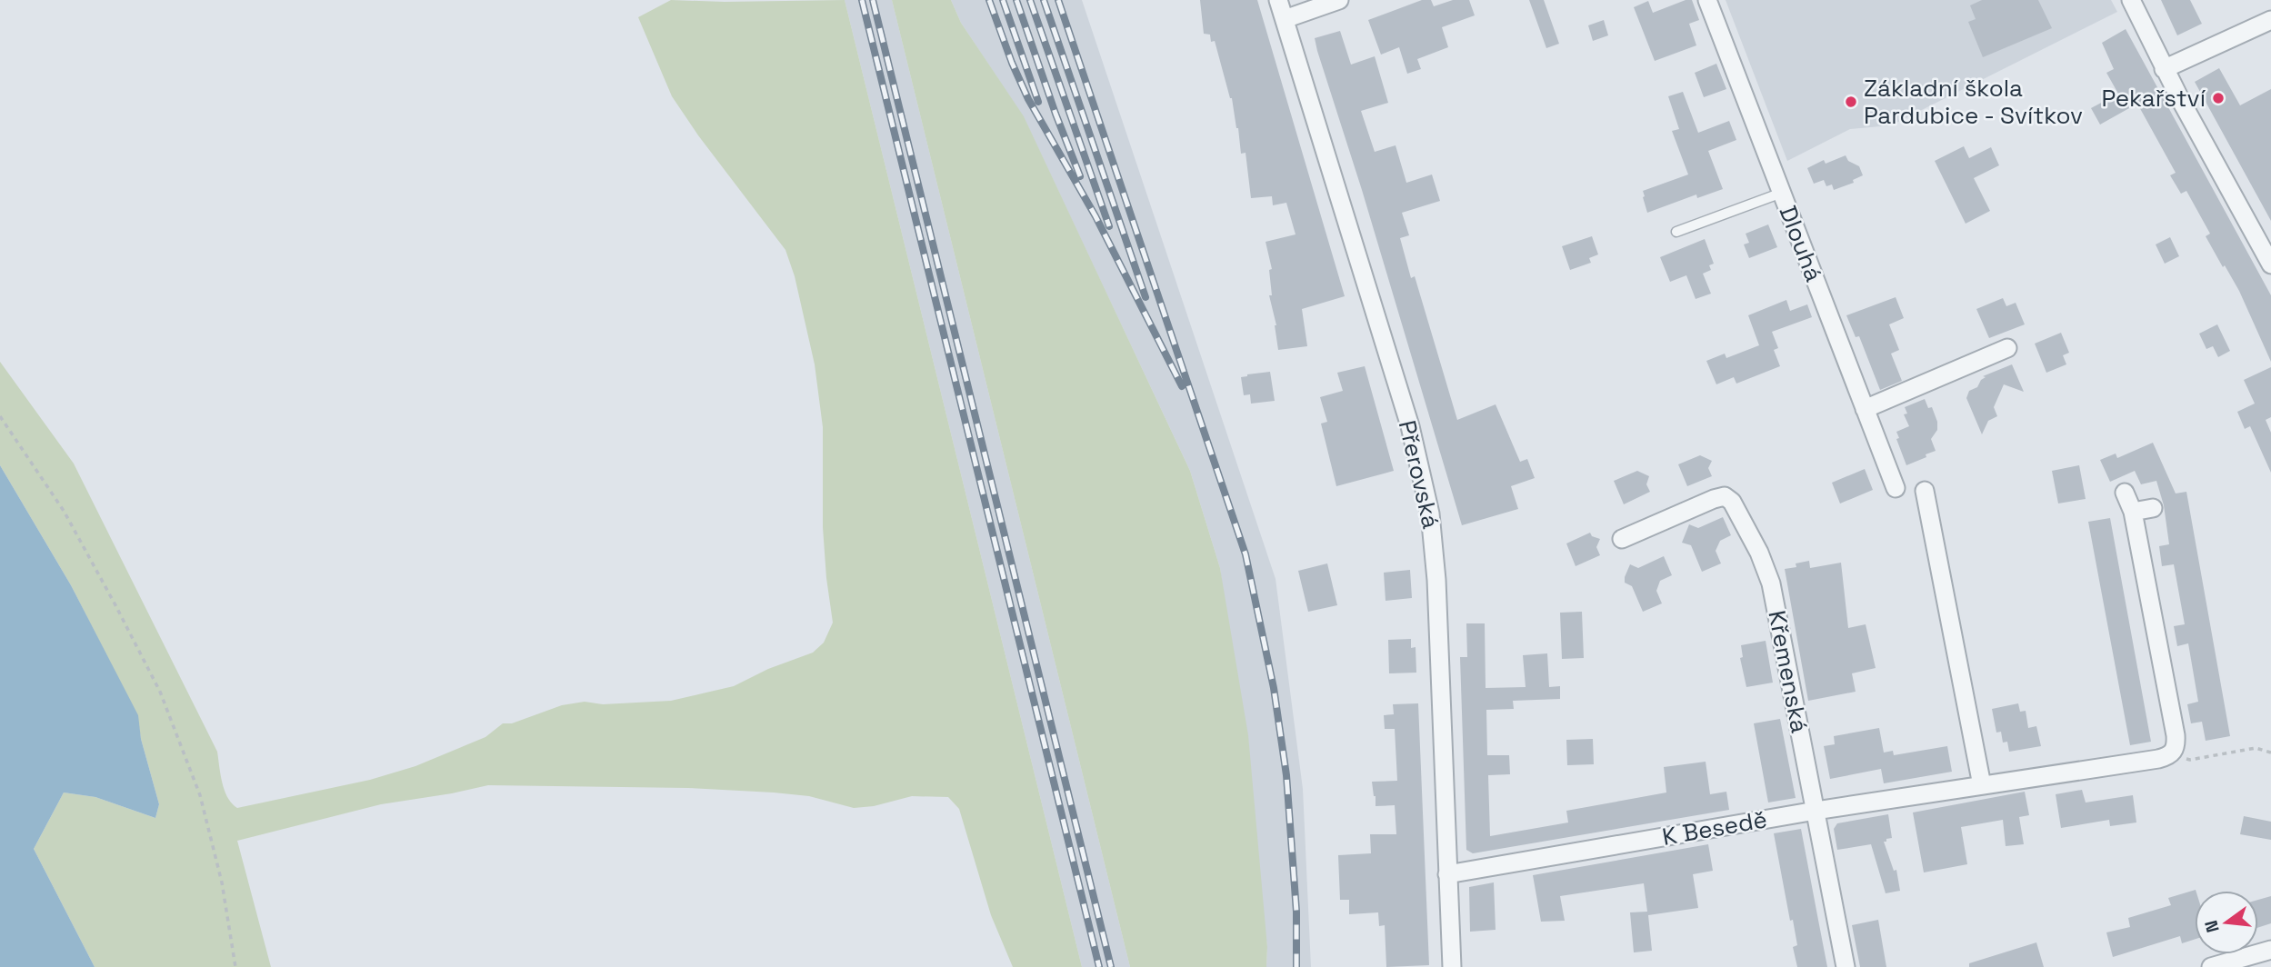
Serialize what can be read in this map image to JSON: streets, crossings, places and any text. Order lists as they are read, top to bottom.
{
  "streets": {
    "street": [
      "Dlouhá",
      "Přerovská",
      "Křemenská",
      "K Besedě"
    ]
  },
  "crossings": [
    ["Přerovská", "K Besedě"],
    ["Křemenská", "K Besedě"]
  ],
  "places": ["Pekařství", "Základní škola Pardubice - Svítkov"],
  "north": "left"
}
